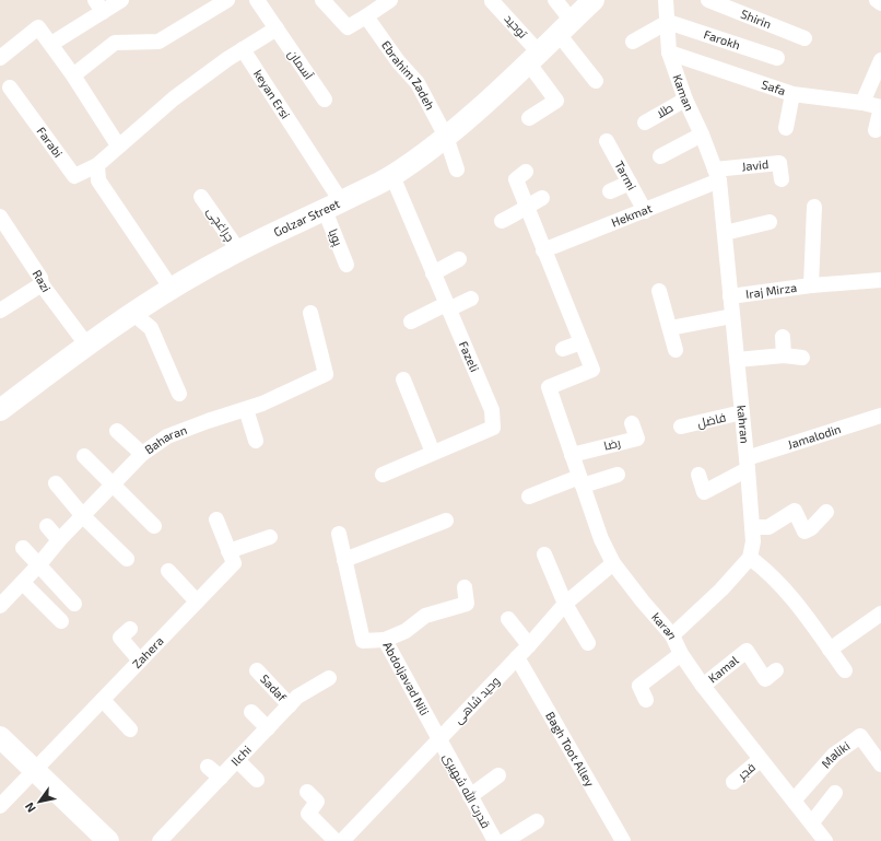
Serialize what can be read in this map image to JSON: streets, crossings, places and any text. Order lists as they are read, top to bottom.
{
  "streets": {
    "main road": ["Golzar Street"],
    "street": [
      "Shirin",
      "توحید",
      "Farokh",
      "آسمان",
      "Ebrahim Zadeh",
      "Safa",
      "Kaman",
      "keyan Ersi",
      "طلا",
      "Farabi",
      "Javid",
      "Tarmi",
      "Hekmat",
      "چراغچی",
      "پویا",
      "Razi",
      "Iraj Mirza",
      "Fazeli",
      "فاضل",
      "kahran",
      "Jamalodin",
      "Baharan",
      "رضا",
      "karan",
      "Zahera",
      "Kamal",
      "Abdoljavad Nili",
      "Sadaf",
      "وحید شاهی",
      "Bagh Toot Alley",
      "Ilchi",
      "Maliki",
      "فجر",
      "قدرت الله شهیری"
    ]
  },
  "crossings": [
    ["توحید", "Golzar Street"],
    ["Farokh", "Kaman"],
    ["Ebrahim Zadeh", "Golzar Street"],
    ["Safa", "Kaman"],
    ["Kaman", "طلا"],
    ["Kaman", "Javid"],
    ["Kaman", "Hekmat"],
    ["Kaman", "kahran"],
    ["keyan Ersi", "Golzar Street"],
    ["keyan Ersi", "پویا"],
    ["Javid", "Hekmat"],
    ["Javid", "kahran"],
    ["Tarmi", "Hekmat"],
    ["Hekmat", "kahran"],
    ["Golzar Street", "چراغچی"],
    ["Golzar Street", "پویا"],
    ["Golzar Street", "Razi"],
    ["Golzar Street", "Fazeli"],
    ["Iraj Mirza", "kahran"],
    ["فاضل", "kahran"],
    ["kahran", "Jamalodin"],
    ["رضا", "karan"],
    ["karan", "Kamal"],
    ["karan", "وحید شاهی"],
    ["karan", "Maliki"],
    ["karan", "فجر"],
    ["Abdoljavad Nili", "وحید شاهی"],
    ["Abdoljavad Nili", "قدرت الله شهیری"],
    ["Sadaf", "Ilchi"],
    ["وحید شاهی", "Bagh Toot Alley"],
    ["وحید شاهی", "قدرت الله شهیری"]
  ],
  "north": "bottom left"
}
